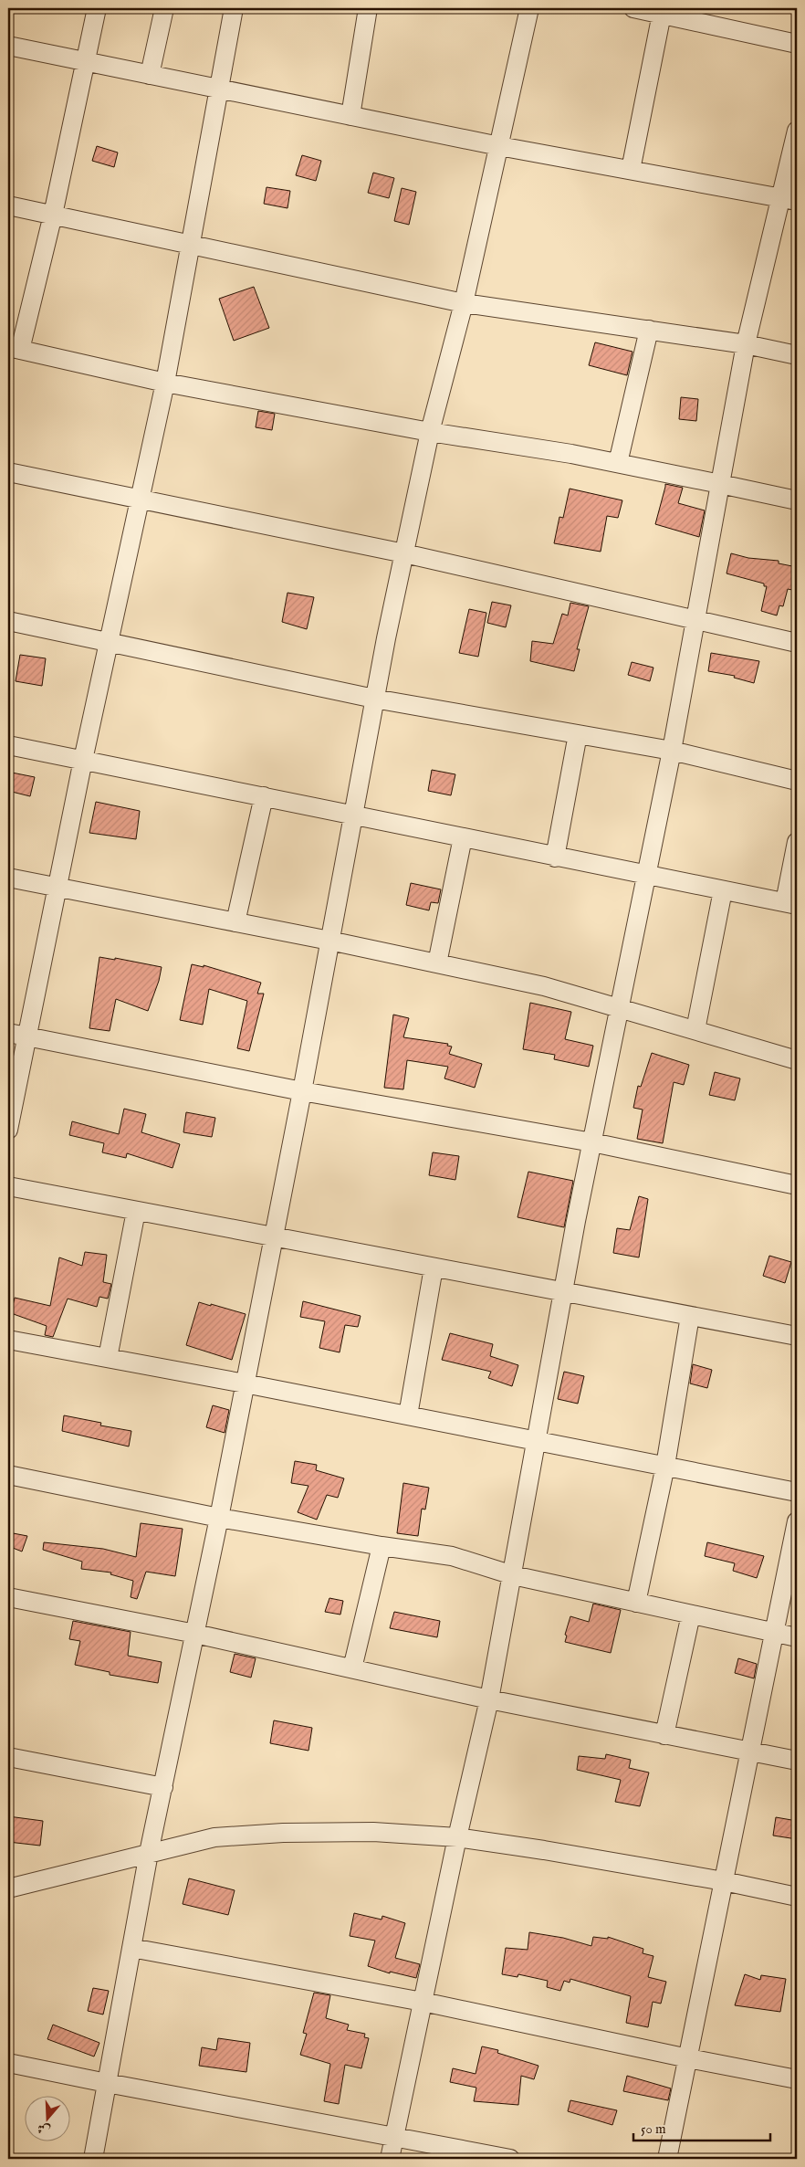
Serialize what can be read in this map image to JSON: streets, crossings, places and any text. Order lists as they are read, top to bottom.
{
  "scale_bar": "50 m",
  "north": "bottom"
}
